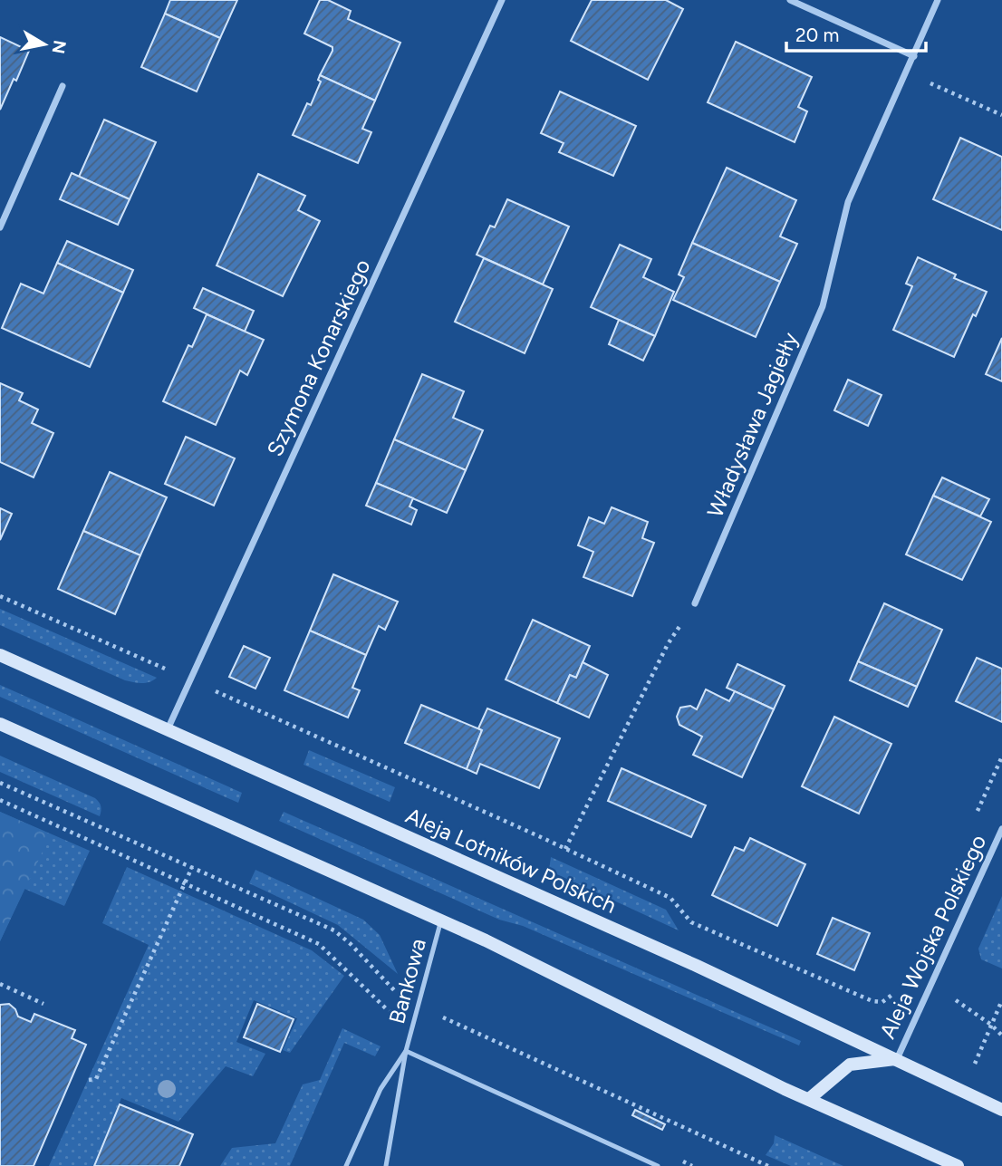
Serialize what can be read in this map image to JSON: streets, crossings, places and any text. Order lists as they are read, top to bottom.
{
  "streets": {
    "street": [
      "Szymona Konarskiego",
      "Władysława Jagiełły",
      "Aleja Lotników Polskich",
      "Aleja Wojska Polskiego"
    ],
    "lane": ["Bankowa"]
  },
  "crossings": [
    ["Szymona Konarskiego", "Aleja Lotników Polskich"],
    ["Aleja Lotników Polskich", "Aleja Wojska Polskiego"]
  ],
  "scale_bar": "20 m",
  "north": "right"
}
